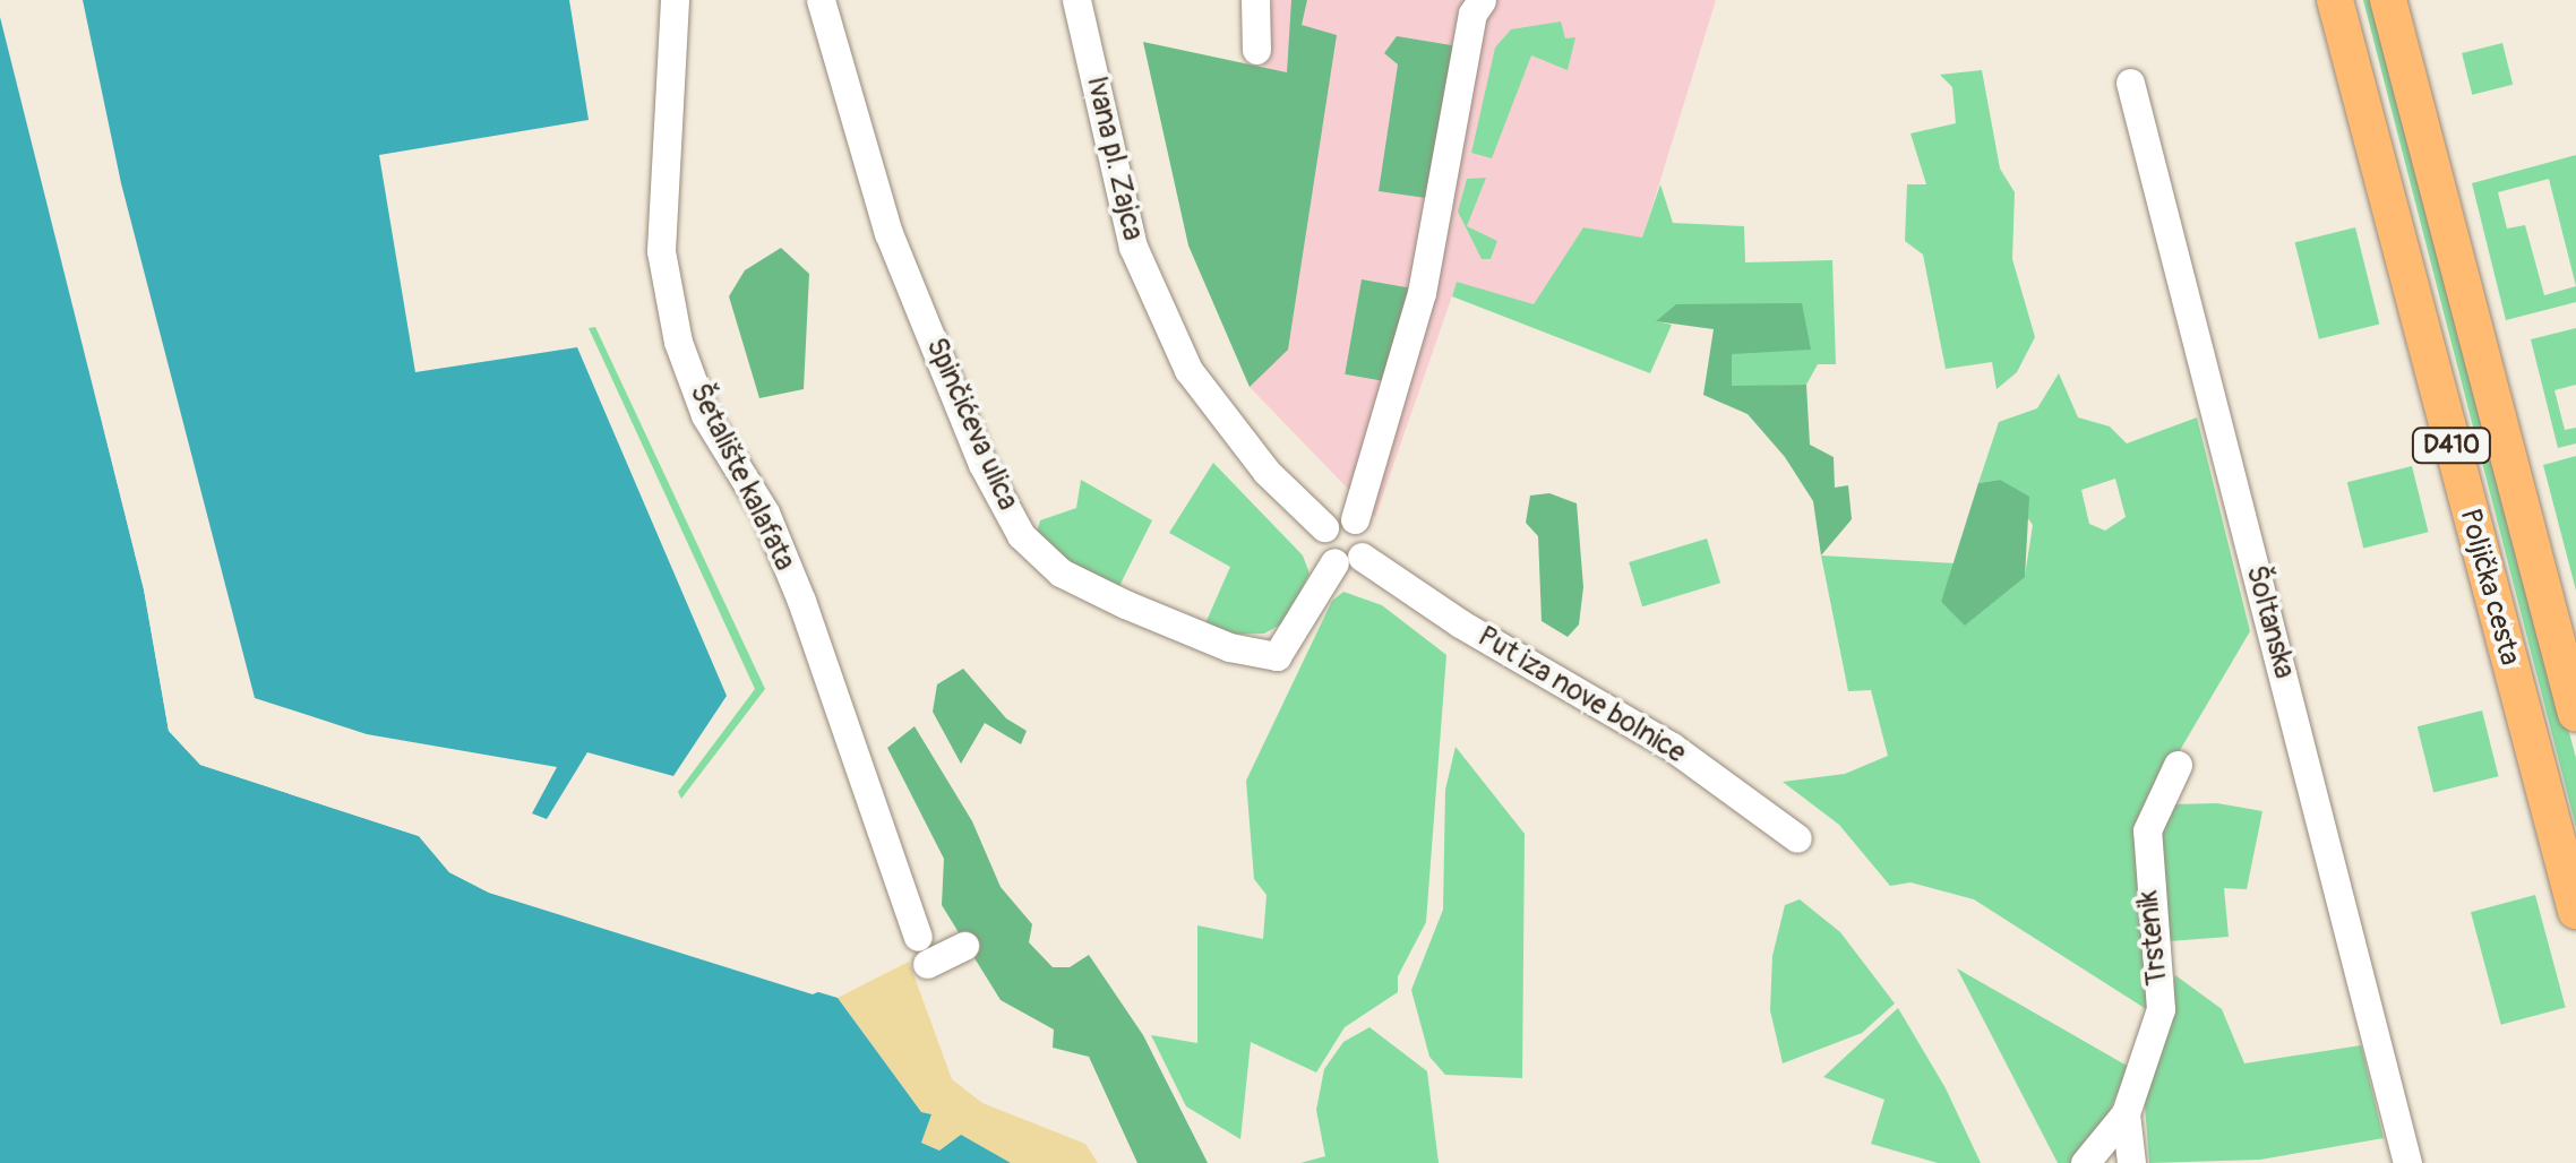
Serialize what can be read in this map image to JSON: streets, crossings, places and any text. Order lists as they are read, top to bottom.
{
  "streets": {
    "main road": ["D410", "Poljička cesta"],
    "street": [
      "Ivana pl. Zajca",
      "Spinčićeva ulica",
      "Šetalište kalafata",
      "Šoltanska",
      "Put iza nove bolnice",
      "Trstenik"
    ]
  },
  "crossings": [
    ["Ivana pl. Zajca", "Spinčićeva ulica"],
    ["Ivana pl. Zajca", "Put iza nove bolnice"],
    ["Spinčićeva ulica", "Put iza nove bolnice"]
  ]
}
